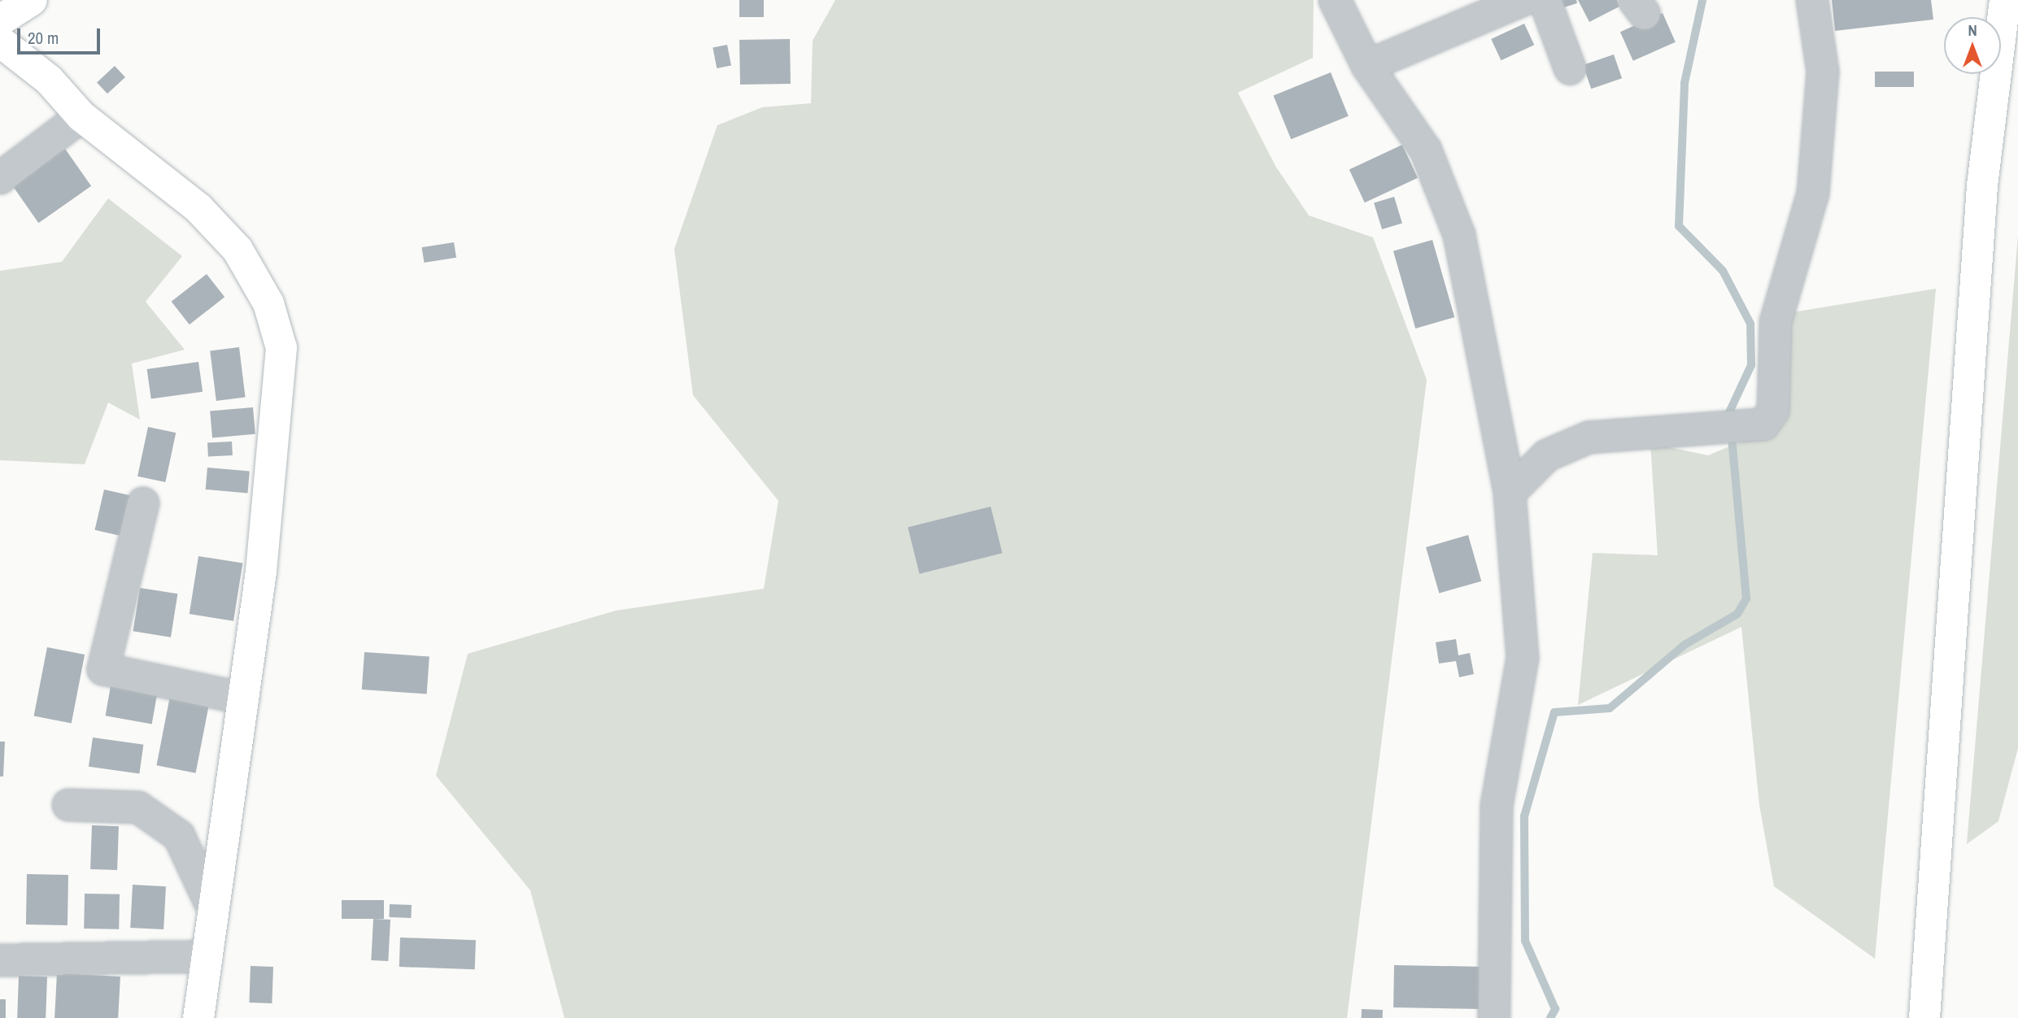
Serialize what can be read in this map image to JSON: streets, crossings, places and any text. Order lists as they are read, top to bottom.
{
  "scale_bar": "20 m",
  "north": "top"
}
